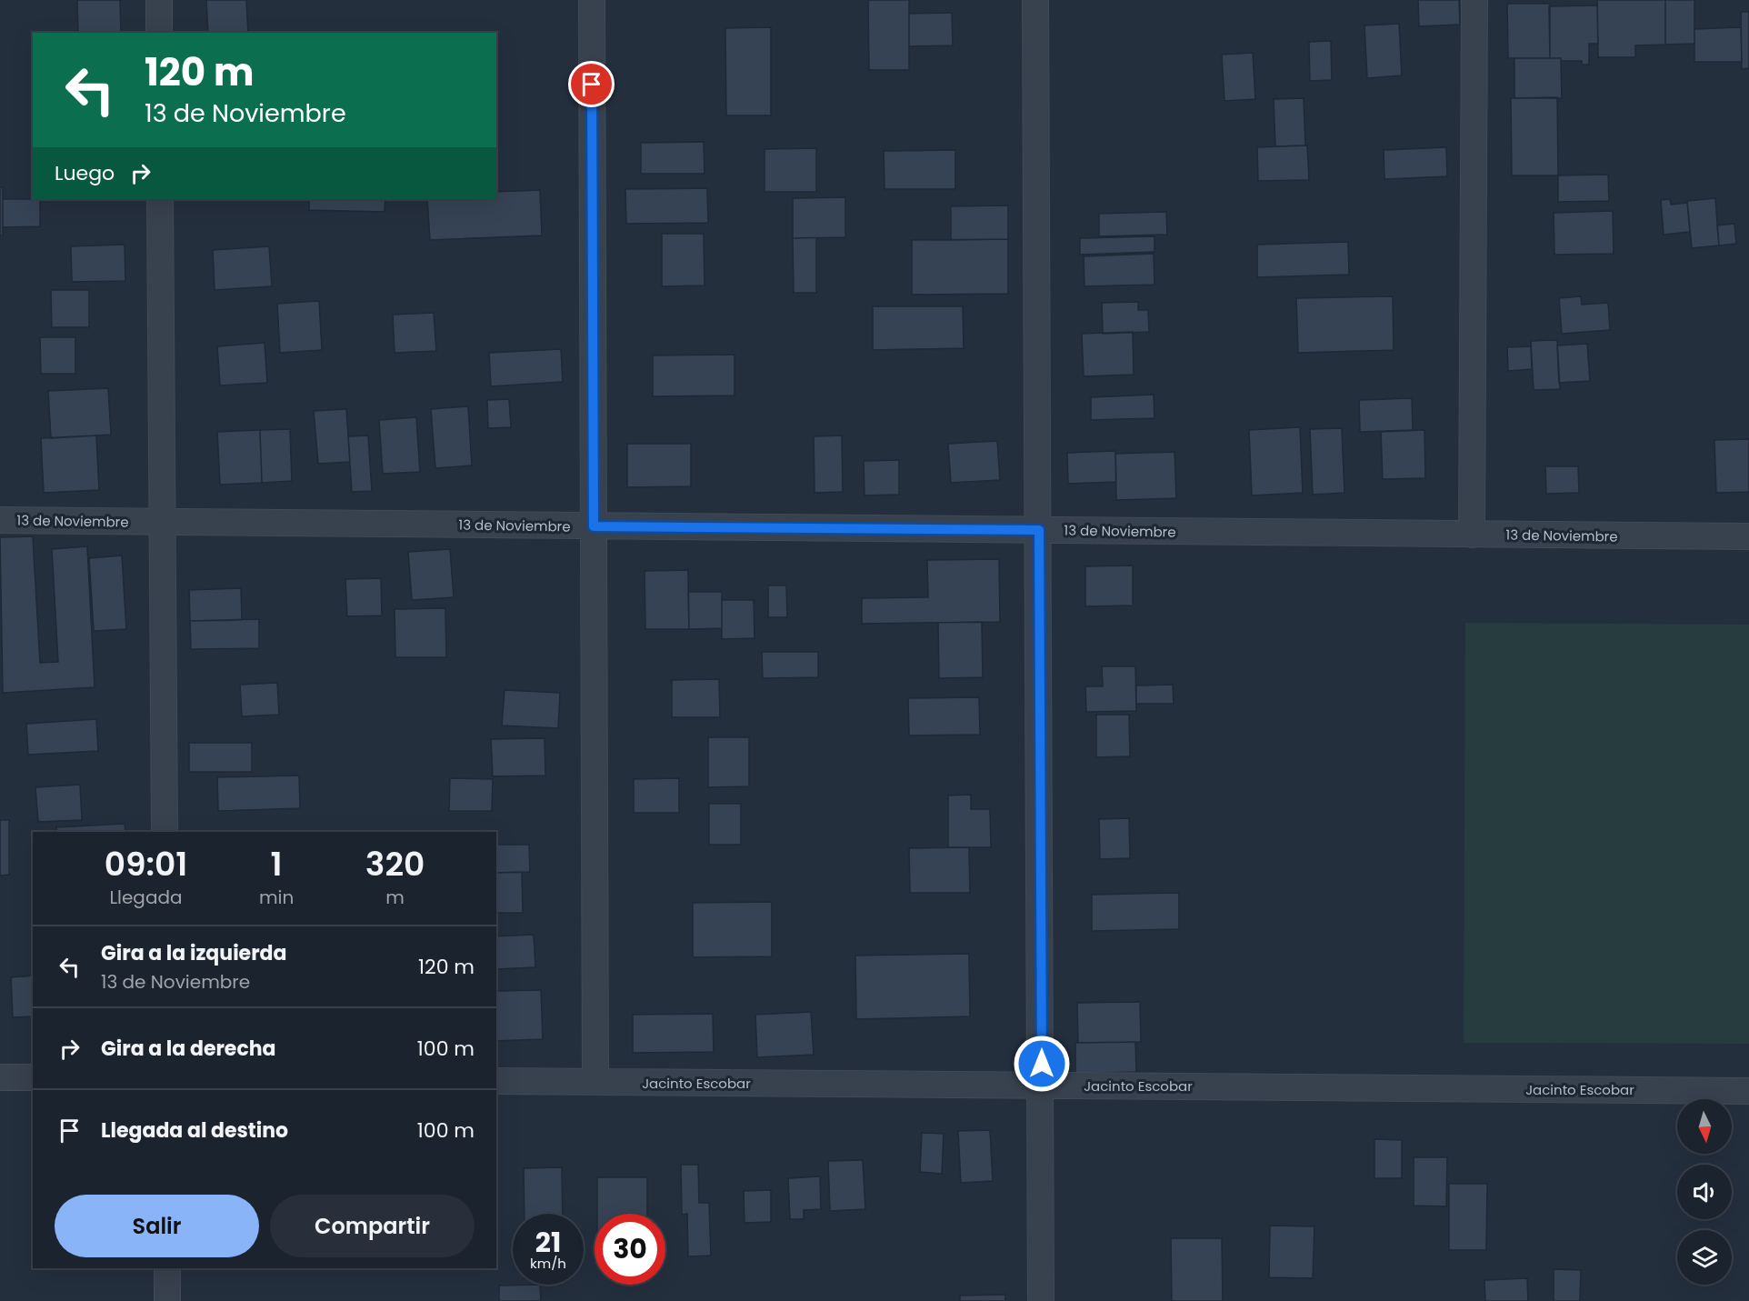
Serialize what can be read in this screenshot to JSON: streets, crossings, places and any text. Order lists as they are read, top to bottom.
{
  "streets": {
    "street": ["13 de Noviembre", "Jacinto Escobar"]
  },
  "north": "bottom",
  "page": {
    "turn": ["120 m", "13 de Noviembre"],
    "then": "Luego",
    "eta": [
      "09:01",
      "Llegada",
      "1",
      "min",
      "320",
      "m"
    ],
    "list": [
      {
        "name": "Gira a la izquierda",
        "note": "13 de Noviembre",
        "value": "120 m"
      },
      {
        "name": "Gira a la derecha",
        "value": "100 m"
      },
      {
        "name": "Llegada al destino",
        "value": "100 m"
      }
    ],
    "buttons": ["Salir", "Compartir"],
    "speed": "21 km/h",
    "limit": "30"
  }
}
